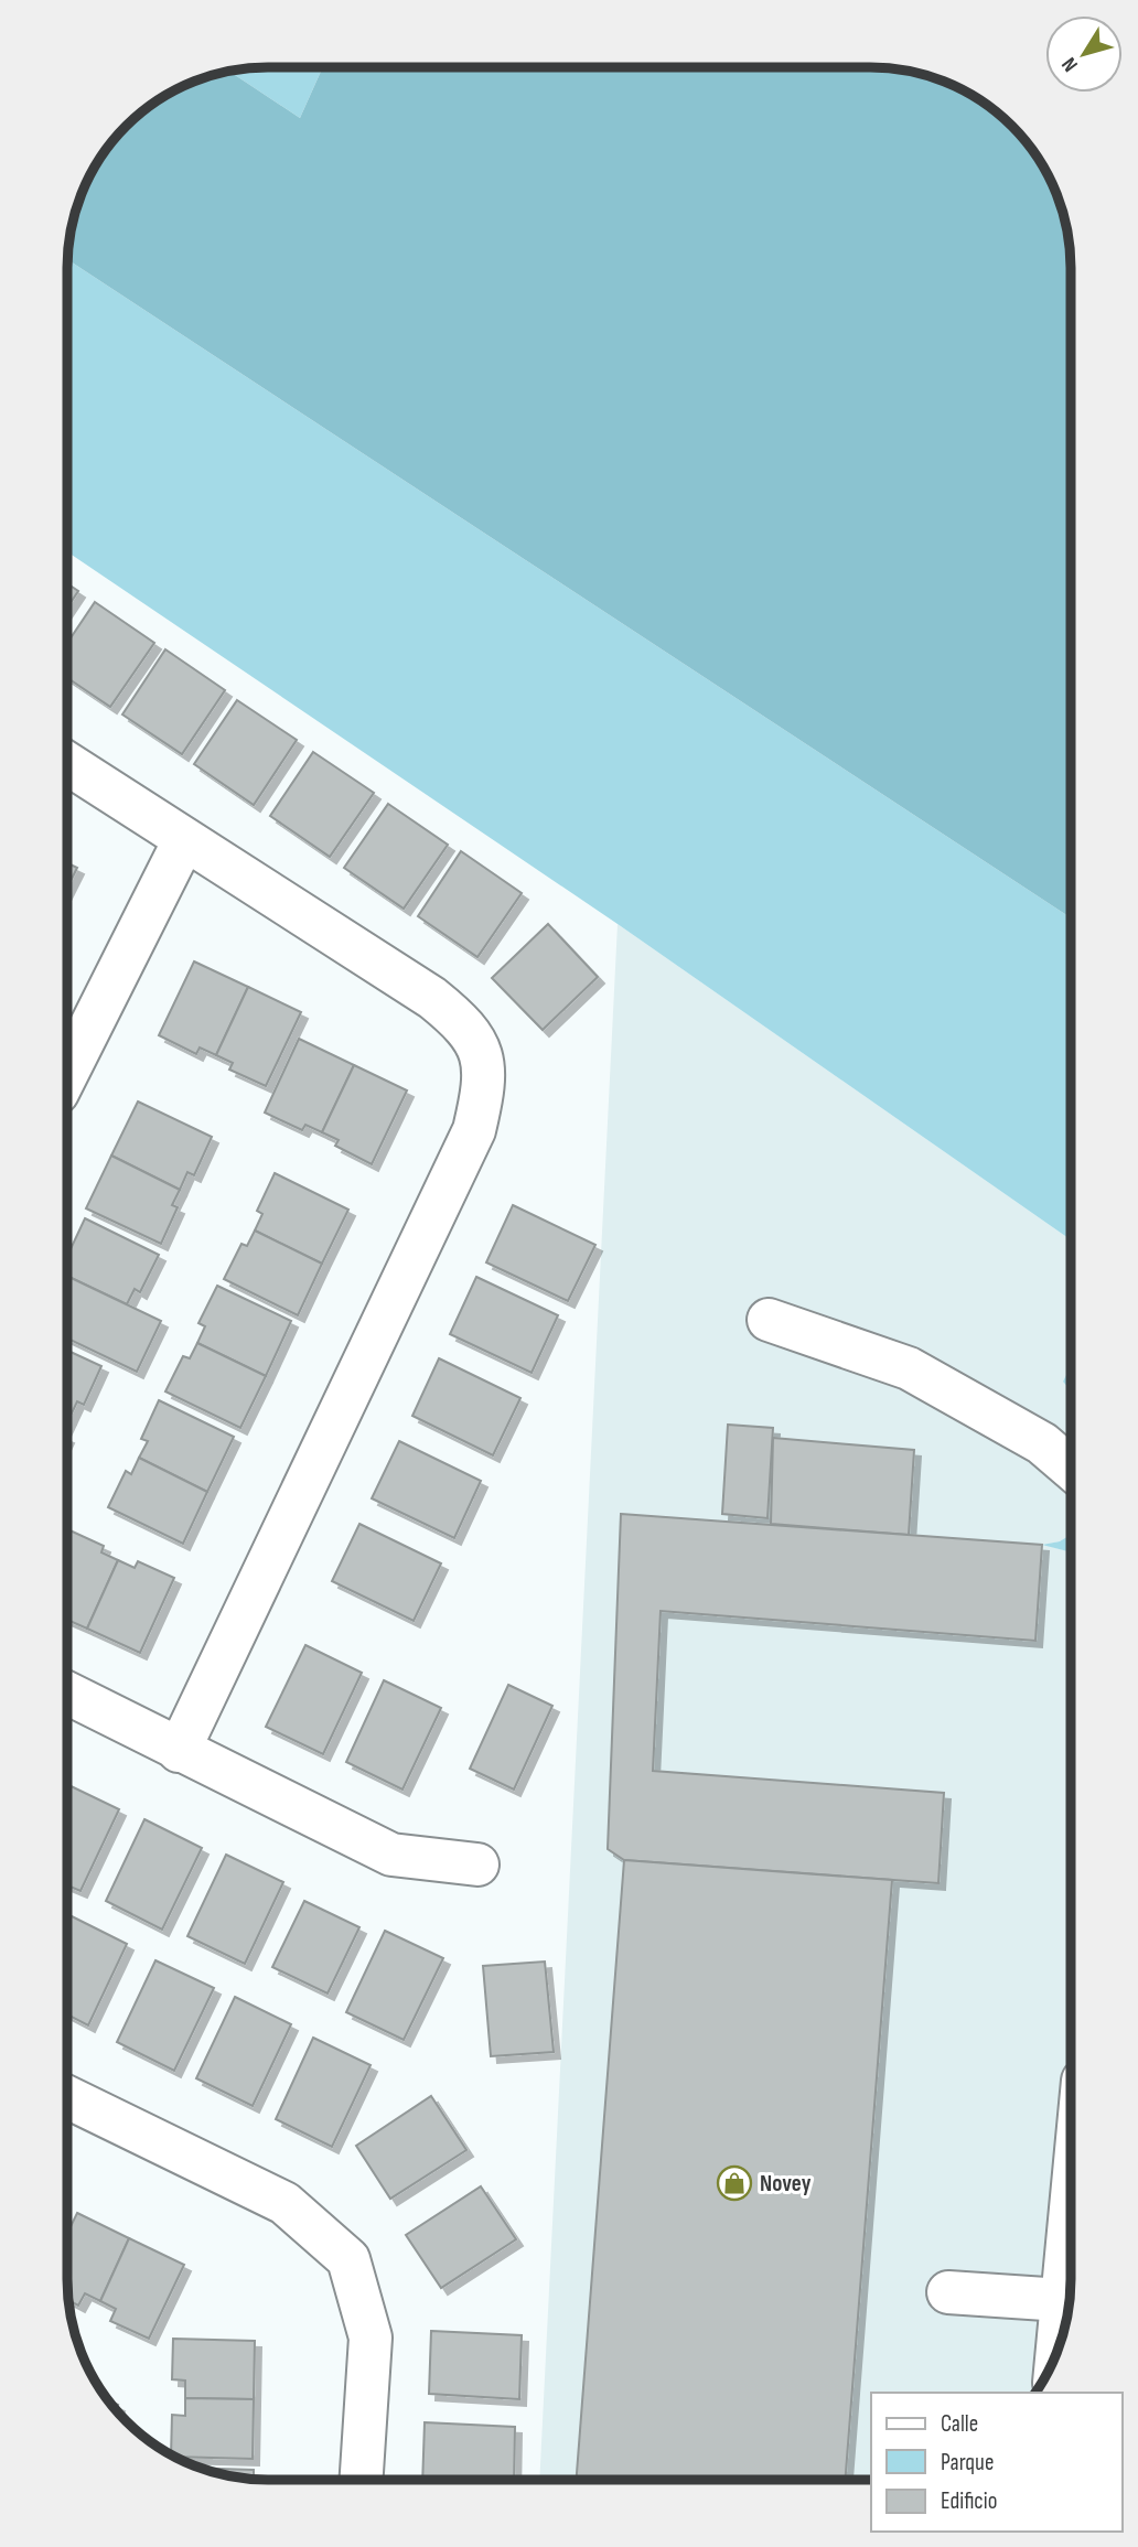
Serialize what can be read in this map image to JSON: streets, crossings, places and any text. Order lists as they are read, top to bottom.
{
  "places": {
    "shop": ["Novey"]
  },
  "legend": ["Calle", "Parque", "Edificio"],
  "north": "bottom left"
}
